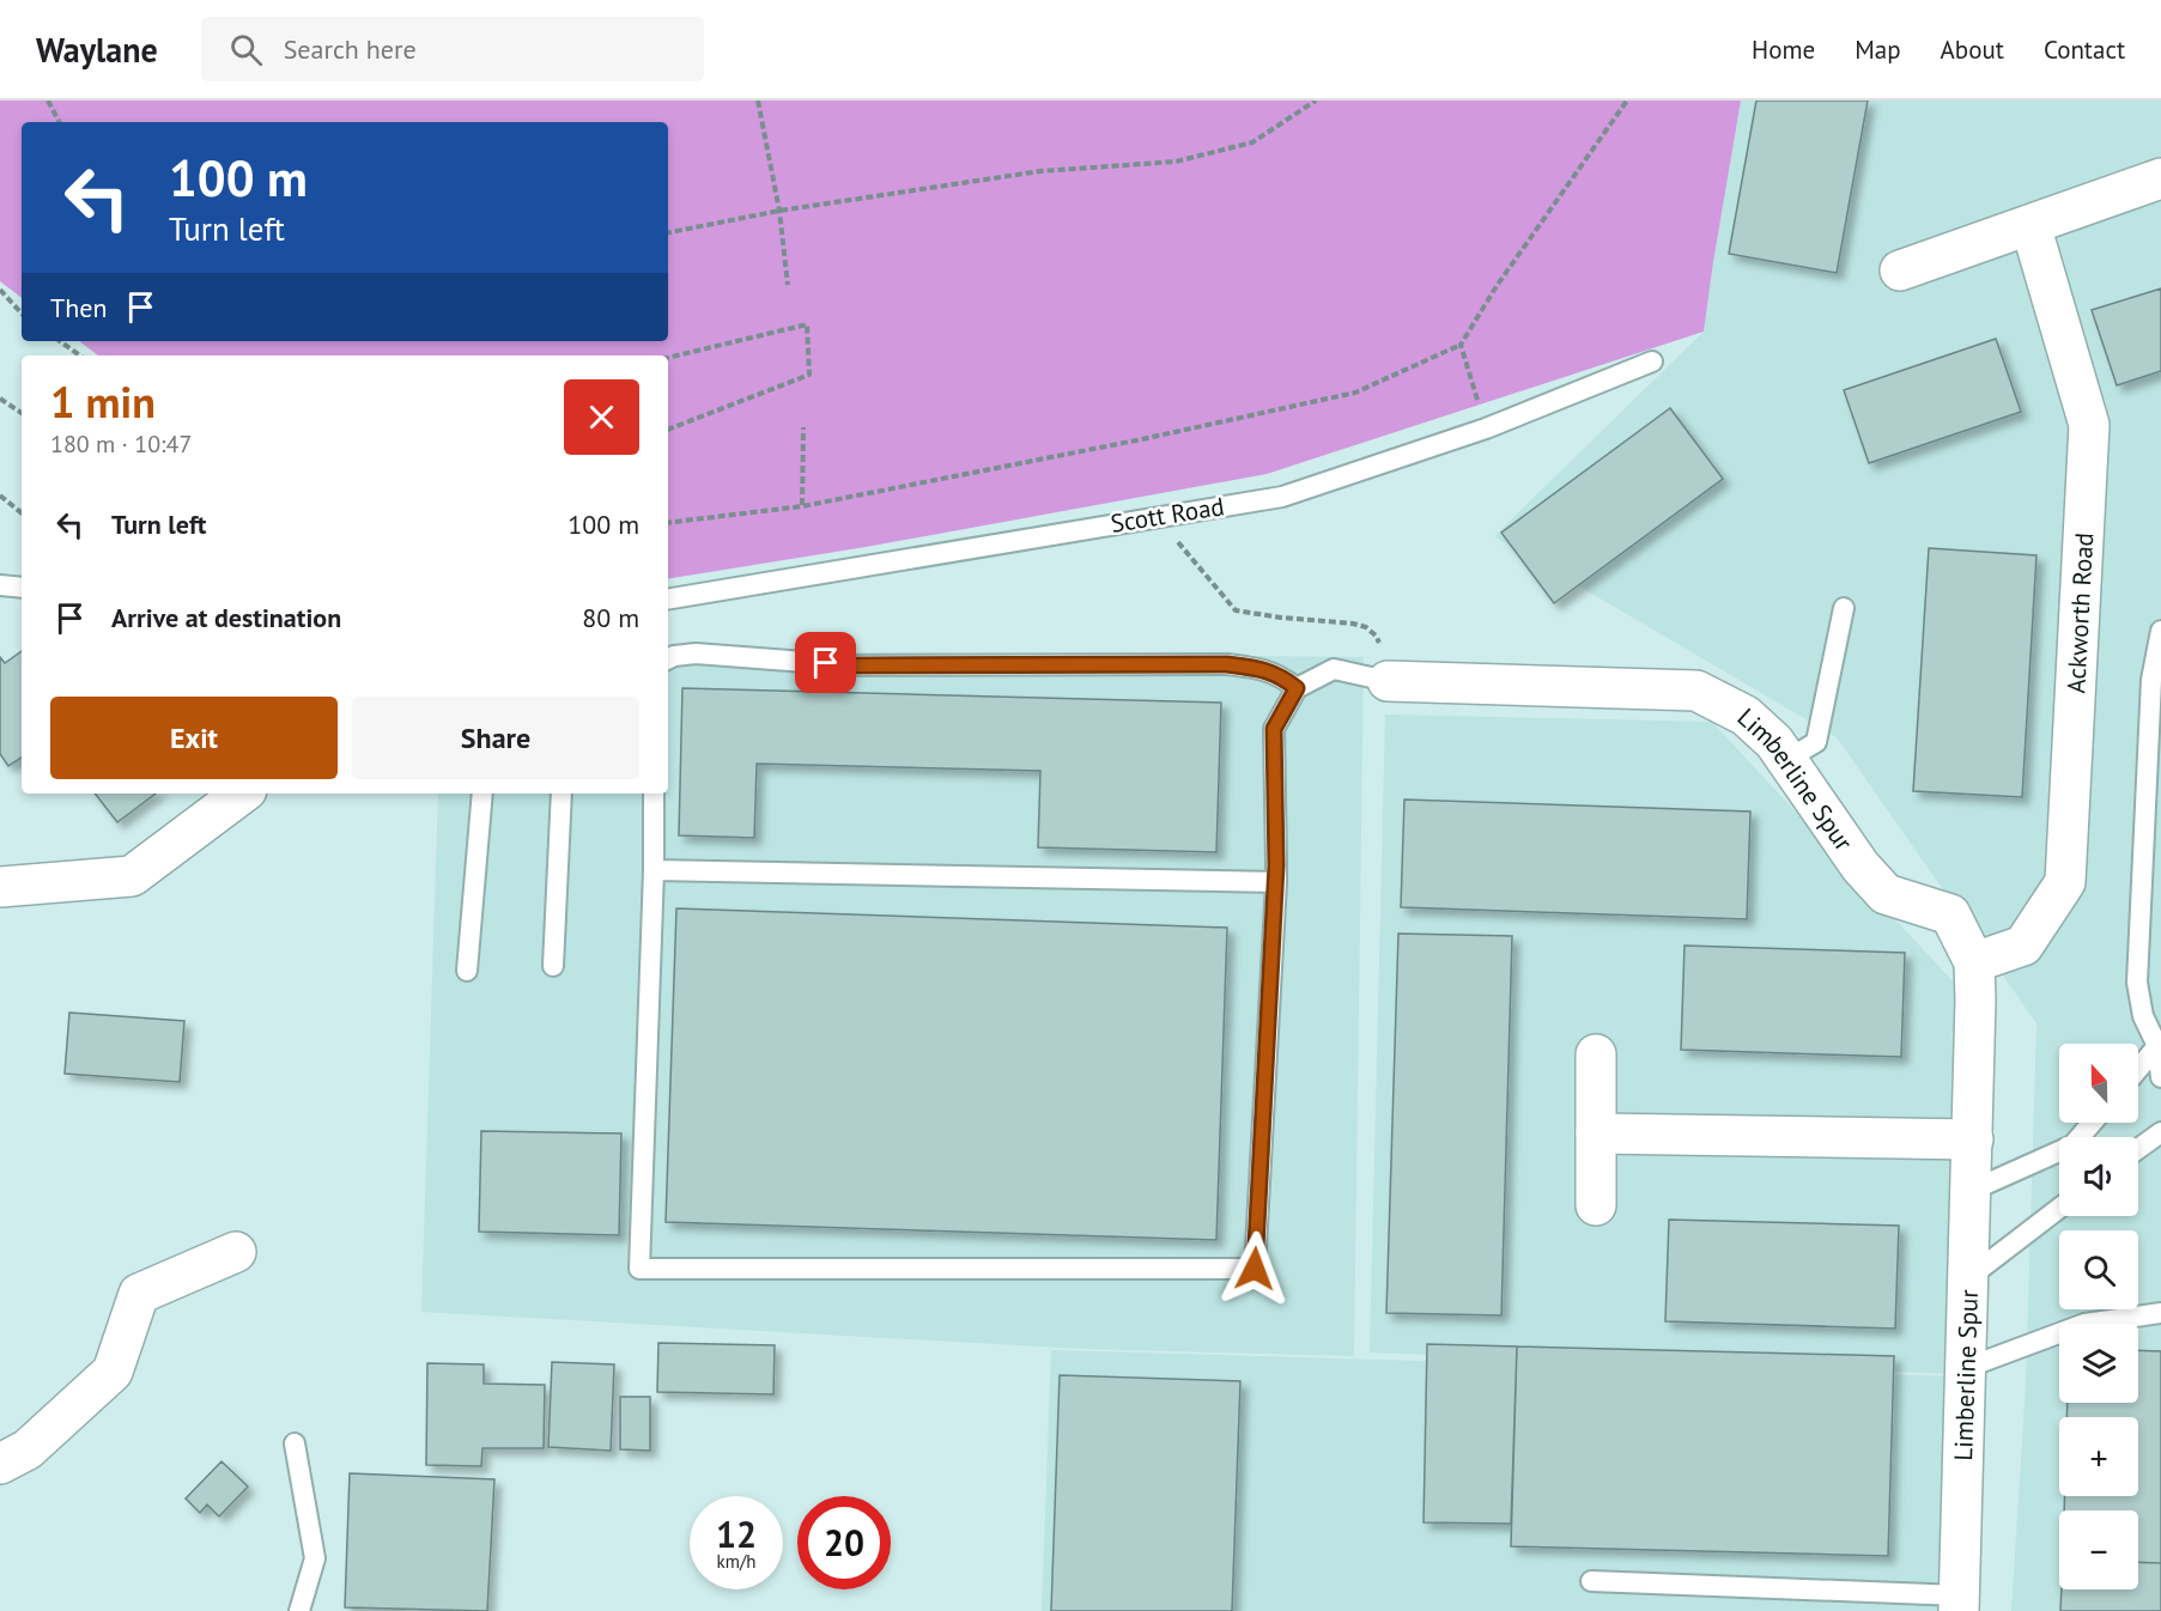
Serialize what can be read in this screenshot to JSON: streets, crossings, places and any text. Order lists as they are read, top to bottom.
{
  "streets": {
    "street": ["Ackworth Road", "Limberline Spur"],
    "lane": ["Scott Road"]
  },
  "crossings": [
    ["Ackworth Road", "Limberline Spur"]
  ],
  "north": "top",
  "page": {
    "header": "Waylane",
    "search": "Search here",
    "nav": [
      "Home",
      "Map",
      "About",
      "Contact"
    ],
    "turn": ["100 m", "Turn left"],
    "then": "Then",
    "heading": ["1 min", "180 m · 10:47"],
    "list": [
      {
        "name": "Turn left",
        "value": "100 m"
      },
      {
        "name": "Arrive at destination",
        "value": "80 m"
      }
    ],
    "buttons": ["Exit", "Share"],
    "map_buttons": ["+", "−"],
    "speed": "12 km/h",
    "limit": "20"
  }
}
